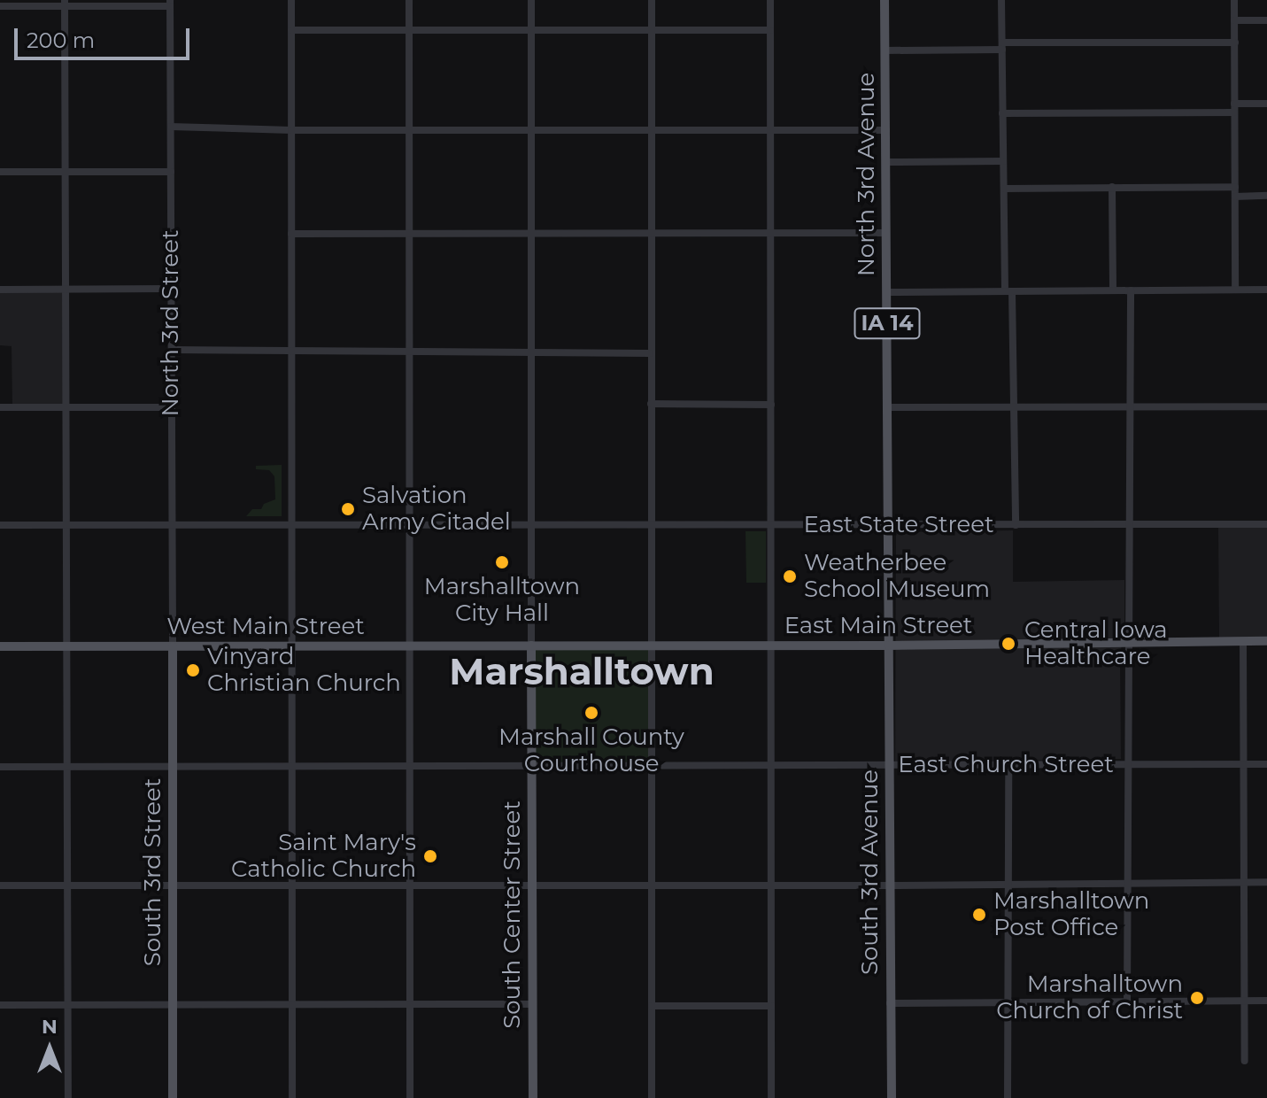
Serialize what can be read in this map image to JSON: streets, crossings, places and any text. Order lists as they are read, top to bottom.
{
  "streets": {
    "main road": [
      "North 3rd Avenue",
      "IA 14",
      "East Main Street",
      "West Main Street",
      "South 3rd Street",
      "South 3rd Avenue",
      "South Center Street"
    ],
    "street": ["North 3rd Street", "East State Street", "East Church Street"]
  },
  "crossings": [
    ["North 3rd Avenue", "East State Street"],
    ["North 3rd Avenue", "East Main Street"],
    ["North 3rd Avenue", "South 3rd Avenue"],
    ["North 3rd Street", "East State Street"],
    ["North 3rd Street", "West Main Street"],
    ["North 3rd Street", "South 3rd Street"],
    ["East Main Street", "West Main Street"],
    ["East Main Street", "South 3rd Avenue"],
    ["East Main Street", "South Center Street"],
    ["West Main Street", "South 3rd Street"],
    ["West Main Street", "South Center Street"],
    ["East Church Street", "South 3rd Street"],
    ["East Church Street", "South 3rd Avenue"],
    ["East Church Street", "South Center Street"]
  ],
  "districts": ["Marshalltown"],
  "places": [
    "Salvation Army Citadel",
    "Marshalltown City Hall",
    "Weatherbee School Museum",
    "Central Iowa Healthcare",
    "Vinyard Christian Church",
    "Marshall County Courthouse",
    "Saint Mary's Catholic Church",
    "Marshalltown Post Office",
    "Marshalltown Church of Christ"
  ],
  "scale_bar": "200 m",
  "north": "top"
}
